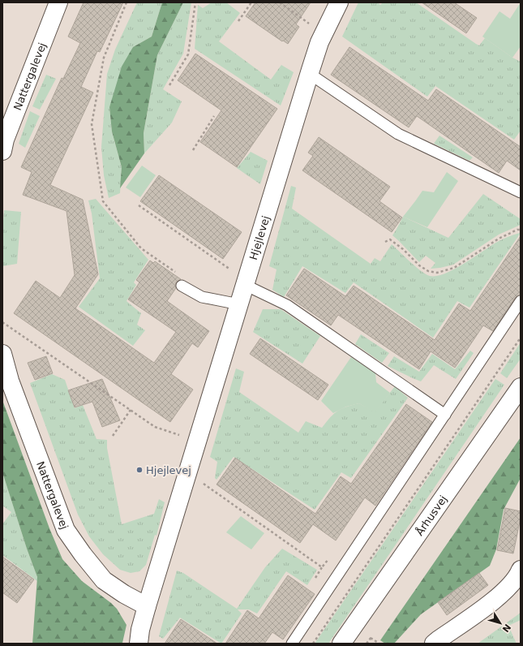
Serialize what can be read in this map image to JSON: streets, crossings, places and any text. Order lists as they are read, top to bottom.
{
  "streets": {
    "street": ["Nattergalevej", "Hjejlevej", "Århusvej"]
  },
  "crossings": [
    ["Nattergalevej", "Hjejlevej"]
  ],
  "places": ["Hjejlevej"],
  "north": "bottom right"
}
